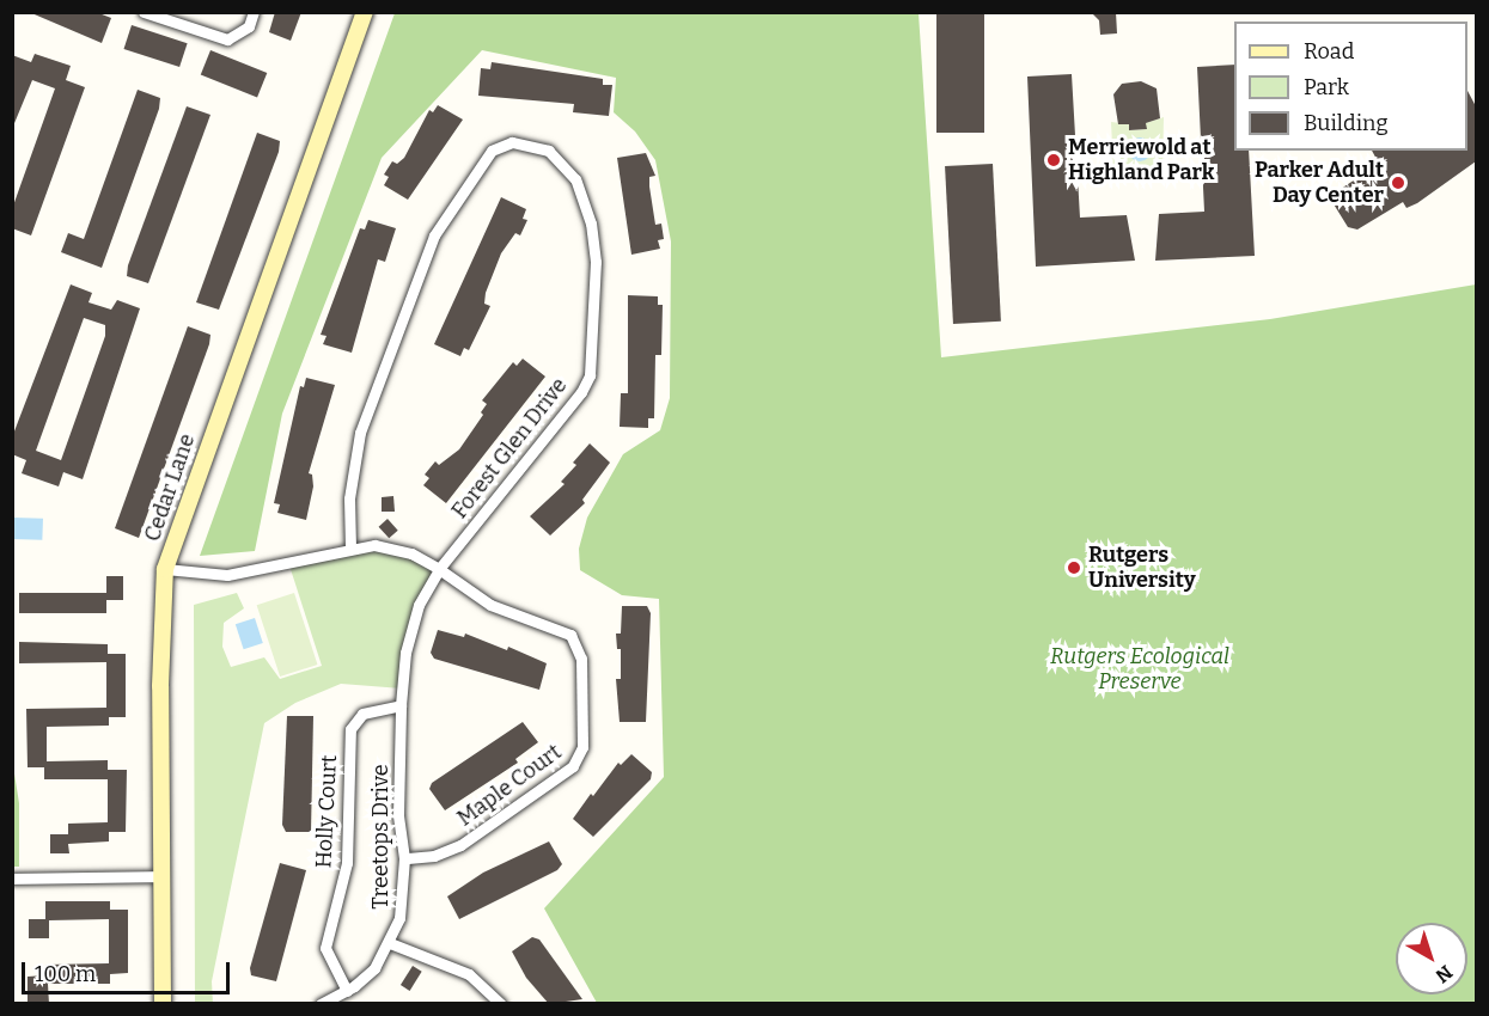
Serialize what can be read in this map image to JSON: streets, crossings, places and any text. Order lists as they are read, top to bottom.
{
  "streets": {
    "street": [
      "Forest Glen Drive",
      "Cedar Lane",
      "Maple Court",
      "Holly Court",
      "Treetops Drive"
    ]
  },
  "crossings": [
    ["Forest Glen Drive", "Maple Court"],
    ["Forest Glen Drive", "Holly Court"],
    ["Forest Glen Drive", "Treetops Drive"],
    ["Maple Court", "Treetops Drive"],
    ["Holly Court", "Treetops Drive"]
  ],
  "parks": ["Rutgers Ecological Preserve"],
  "places": ["Merriewold at Highland Park", "Parker Adult Day Center", "Rutgers University"],
  "legend": ["Road", "Park", "Building"],
  "scale_bar": "100 m",
  "north": "bottom right"
}
